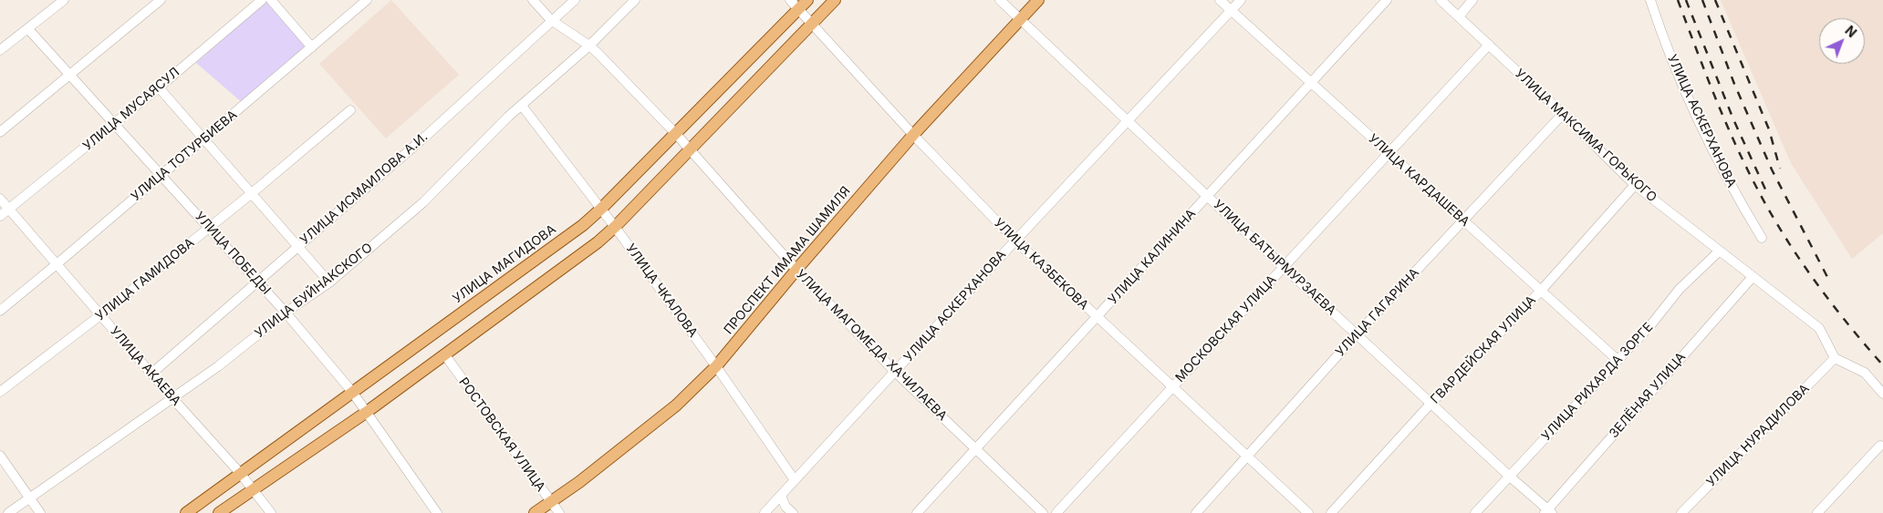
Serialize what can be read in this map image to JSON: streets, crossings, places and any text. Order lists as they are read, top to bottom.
{
  "streets": {
    "main road": ["ПРОСПЕКТ ИМАМА ШАМИЛЯ", "УЛИЦА МАГИДОВА"],
    "street": [
      "УЛИЦА МУСАЯСУЛ",
      "УЛИЦА АСКЕРХАНОВА",
      "УЛИЦА МАКСИМА ГОРЬКОГО",
      "УЛИЦА ТОТУРБИЕВА",
      "УЛИЦА КАРДАШЕВА",
      "УЛИЦА ИСМАИЛОВА А.И.",
      "УЛИЦА ПОБЕДЫ",
      "УЛИЦА КАЛИНИНА",
      "УЛИЦА БАТЫРМУРЗАЕВА",
      "УЛИЦА КАЗБЕКОВА",
      "УЛИЦА ГАМИДОВА",
      "УЛИЦА БУЙНАКСКОГО",
      "УЛИЦА ЧКАЛОВА",
      "УЛИЦА ГАГАРИНА",
      "МОСКОВСКАЯ УЛИЦА",
      "УЛИЦА МАГОМЕДА ХАЧИЛАЕВА",
      "ГВАРДЕЙСКАЯ УЛИЦА",
      "УЛИЦА АКАЕВА",
      "УЛИЦА РИХАРДА ЗОРГЕ",
      "ЗЕЛЁНАЯ УЛИЦА",
      "РОСТОВСКАЯ УЛИЦА",
      "УЛИЦА НУРАДИЛОВА"
    ]
  },
  "crossings": [
    ["УЛИЦА МУСАЯСУЛ", "УЛИЦА ПОБЕДЫ"],
    ["УЛИЦА МУСАЯСУЛ", "УЛИЦА АКАЕВА"],
    ["УЛИЦА АСКЕРХАНОВА", "УЛИЦА КАРДАШЕВА"],
    ["УЛИЦА АСКЕРХАНОВА", "УЛИЦА БАТЫРМУРЗАЕВА"],
    ["УЛИЦА АСКЕРХАНОВА", "УЛИЦА КАЗБЕКОВА"],
    ["УЛИЦА АСКЕРХАНОВА", "УЛИЦА ЧКАЛОВА"],
    ["УЛИЦА АСКЕРХАНОВА", "УЛИЦА МАГОМЕДА ХАЧИЛАЕВА"],
    ["УЛИЦА МАКСИМА ГОРЬКОГО", "УЛИЦА ГАГАРИНА"],
    ["УЛИЦА МАКСИМА ГОРЬКОГО", "МОСКОВСКАЯ УЛИЦА"],
    ["УЛИЦА МАКСИМА ГОРЬКОГО", "ГВАРДЕЙСКАЯ УЛИЦА"],
    ["УЛИЦА МАКСИМА ГОРЬКОГО", "УЛИЦА РИХАРДА ЗОРГЕ"],
    ["УЛИЦА МАКСИМА ГОРЬКОГО", "ЗЕЛЁНАЯ УЛИЦА"],
    ["УЛИЦА МАКСИМА ГОРЬКОГО", "УЛИЦА НУРАДИЛОВА"],
    ["УЛИЦА ТОТУРБИЕВА", "УЛИЦА ПОБЕДЫ"],
    ["УЛИЦА ТОТУРБИЕВА", "УЛИЦА АКАЕВА"],
    ["УЛИЦА КАРДАШЕВА", "УЛИЦА КАЛИНИНА"],
    ["УЛИЦА КАРДАШЕВА", "УЛИЦА ГАГАРИНА"],
    ["УЛИЦА КАРДАШЕВА", "МОСКОВСКАЯ УЛИЦА"],
    ["УЛИЦА КАРДАШЕВА", "ГВАРДЕЙСКАЯ УЛИЦА"],
    ["УЛИЦА КАРДАШЕВА", "УЛИЦА РИХАРДА ЗОРГЕ"],
    ["УЛИЦА ИСМАИЛОВА А.И.", "УЛИЦА ПОБЕДЫ"],
    ["УЛИЦА ИСМАИЛОВА А.И.", "УЛИЦА МАГОМЕДА ХАЧИЛАЕВА"],
    ["УЛИЦА ИСМАИЛОВА А.И.", "УЛИЦА АКАЕВА"],
    ["УЛИЦА ПОБЕДЫ", "УЛИЦА МАГИДОВА"],
    ["УЛИЦА ПОБЕДЫ", "УЛИЦА ГАМИДОВА"],
    ["УЛИЦА ПОБЕДЫ", "УЛИЦА БУЙНАКСКОГО"],
    ["УЛИЦА КАЛИНИНА", "УЛИЦА БАТЫРМУРЗАЕВА"],
    ["УЛИЦА КАЛИНИНА", "УЛИЦА КАЗБЕКОВА"],
    ["УЛИЦА КАЛИНИНА", "УЛИЦА МАГОМЕДА ХАЧИЛАЕВА"],
    ["УЛИЦА БАТЫРМУРЗАЕВА", "ПРОСПЕКТ ИМАМА ШАМИЛЯ"],
    ["УЛИЦА БАТЫРМУРЗАЕВА", "УЛИЦА ГАГАРИНА"],
    ["УЛИЦА БАТЫРМУРЗАЕВА", "МОСКОВСКАЯ УЛИЦА"],
    ["УЛИЦА БАТЫРМУРЗАЕВА", "ГВАРДЕЙСКАЯ УЛИЦА"],
    ["УЛИЦА БАТЫРМУРЗАЕВА", "УЛИЦА РИХАРДА ЗОРГЕ"],
    ["УЛИЦА БАТЫРМУРЗАЕВА", "ЗЕЛЁНАЯ УЛИЦА"],
    ["ПРОСПЕКТ ИМАМА ШАМИЛЯ", "УЛИЦА КАЗБЕКОВА"],
    ["ПРОСПЕКТ ИМАМА ШАМИЛЯ", "УЛИЦА ЧКАЛОВА"],
    ["ПРОСПЕКТ ИМАМА ШАМИЛЯ", "УЛИЦА МАГОМЕДА ХАЧИЛАЕВА"],
    ["ПРОСПЕКТ ИМАМА ШАМИЛЯ", "РОСТОВСКАЯ УЛИЦА"],
    ["УЛИЦА МАГИДОВА", "УЛИЦА КАЗБЕКОВА"],
    ["УЛИЦА МАГИДОВА", "УЛИЦА ЧКАЛОВА"],
    ["УЛИЦА МАГИДОВА", "УЛИЦА МАГОМЕДА ХАЧИЛАЕВА"],
    ["УЛИЦА МАГИДОВА", "УЛИЦА АКАЕВА"],
    ["УЛИЦА КАЗБЕКОВА", "УЛИЦА ГАГАРИНА"],
    ["УЛИЦА КАЗБЕКОВА", "МОСКОВСКАЯ УЛИЦА"],
    ["УЛИЦА ГАМИДОВА", "УЛИЦА АКАЕВА"],
    ["УЛИЦА БУЙНАКСКОГО", "УЛИЦА ЧКАЛОВА"],
    ["УЛИЦА БУЙНАКСКОГО", "УЛИЦА МАГОМЕДА ХАЧИЛАЕВА"],
    ["УЛИЦА БУЙНАКСКОГО", "УЛИЦА АКАЕВА"]
  ],
  "north": "top right"
}
